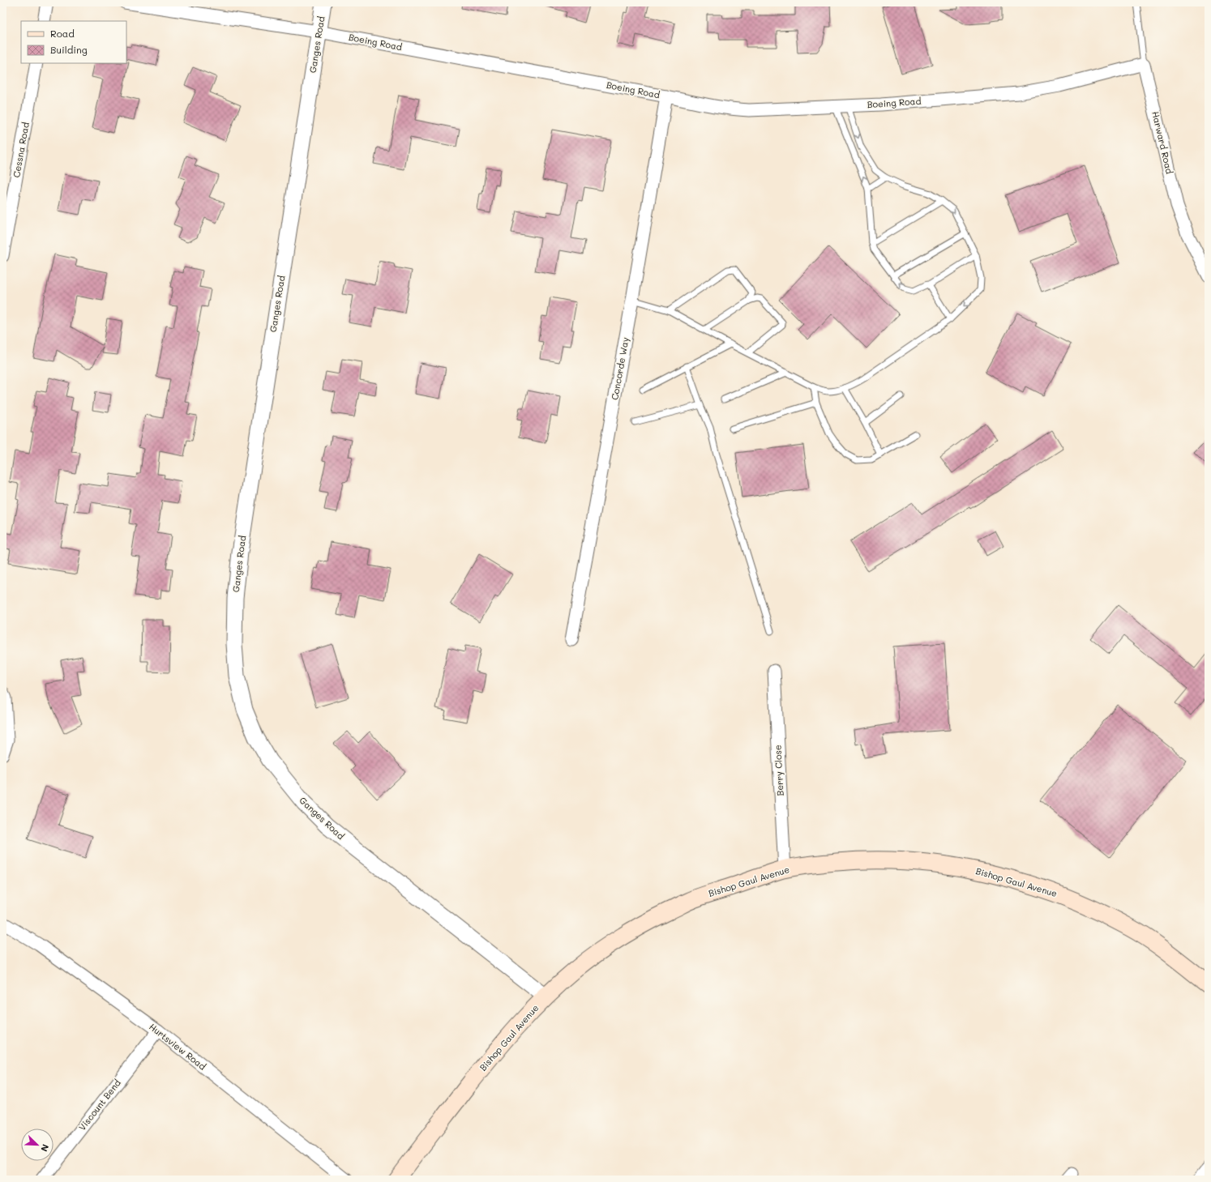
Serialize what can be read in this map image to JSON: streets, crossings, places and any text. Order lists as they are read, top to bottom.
{
  "streets": {
    "main road": ["Bishop Gaul Avenue"],
    "street": [
      "Boeing Road",
      "Ganges Road",
      "Harward Road",
      "Cessna Road",
      "Concorde Way",
      "Berry Close",
      "Hurtsview Road",
      "Viscount Bend"
    ]
  },
  "crossings": [
    ["Boeing Road", "Ganges Road"],
    ["Boeing Road", "Harward Road"],
    ["Boeing Road", "Concorde Way"],
    ["Ganges Road", "Bishop Gaul Avenue"],
    ["Berry Close", "Bishop Gaul Avenue"],
    ["Hurtsview Road", "Viscount Bend"]
  ],
  "legend": ["Road", "Building"],
  "north": "bottom right"
}
